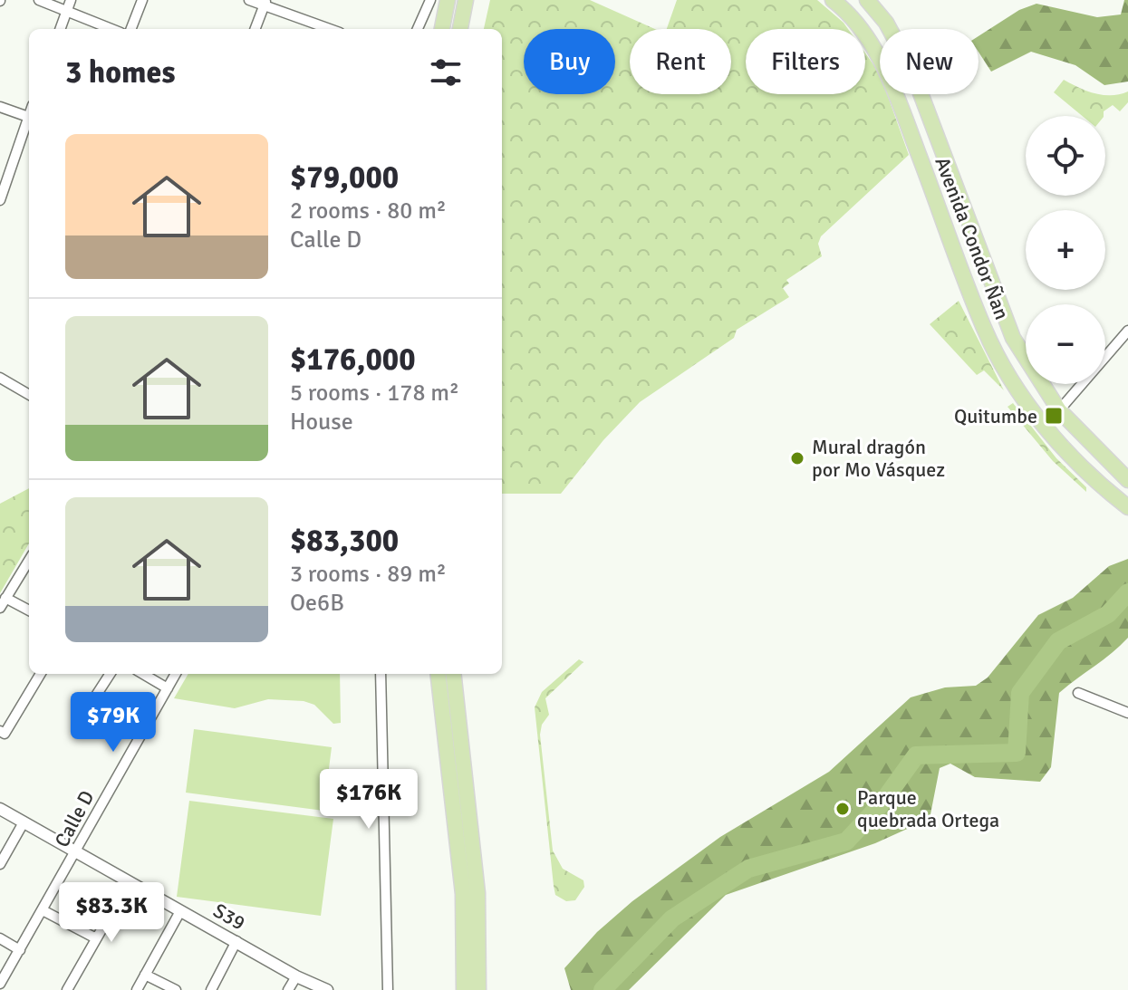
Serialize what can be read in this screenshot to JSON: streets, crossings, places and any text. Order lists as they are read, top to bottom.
{
  "streets": {
    "main road": ["Avenida Condor Ñan"],
    "street": ["Calle D", "S39"]
  },
  "crossings": [
    ["Calle D", "S39"]
  ],
  "places": {
    "transit": ["Quitumbe"],
    "other": ["Mural dragón por Mo Vásquez", "Parque quebrada Ortega"]
  },
  "page": {
    "chip": [
      "Buy",
      "Rent",
      "Filters",
      "New"
    ],
    "heading": "3 homes",
    "map_buttons": ["+", "−"],
    "list": [
      {
        "name": "$79,000",
        "note": "2 rooms · 80 m² · Calle D"
      },
      {
        "name": "$176,000",
        "note": "5 rooms · 178 m² · House"
      },
      {
        "name": "$83,300",
        "note": "3 rooms · 89 m² · Oe6B"
      }
    ],
    "price": ["$79K", "$176K", "$83.3K"]
  }
}
